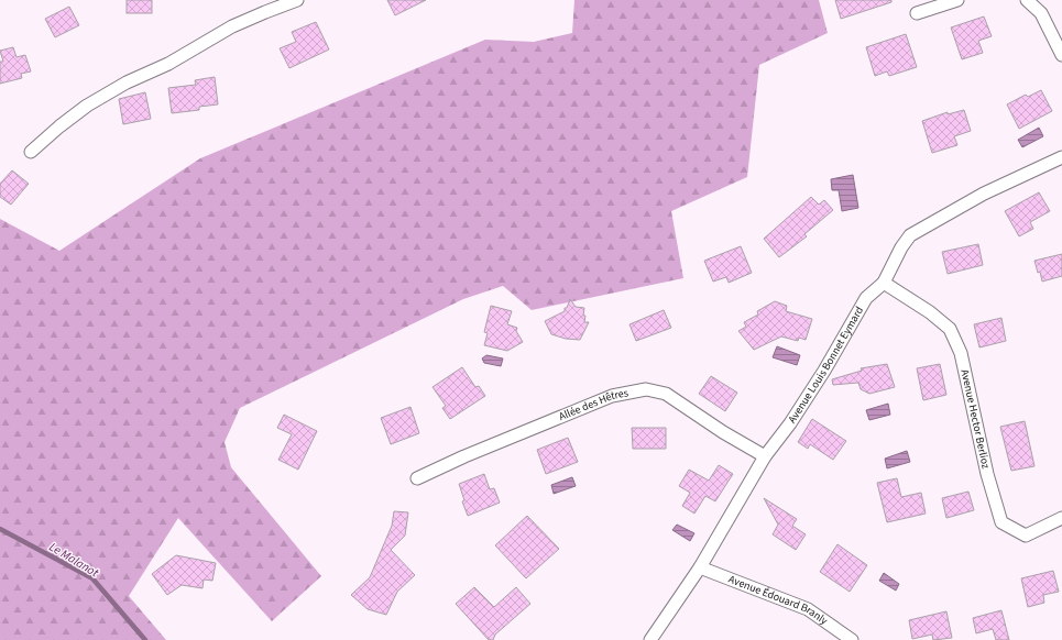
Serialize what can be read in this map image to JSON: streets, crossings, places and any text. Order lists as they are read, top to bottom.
{
  "streets": {
    "street": [
      "Avenue Louis Bonnet Eymard",
      "Allée des Hêtres",
      "Avenue Hector Berlioz",
      "Avenue Édouard Branly"
    ]
  },
  "crossings": [
    ["Avenue Louis Bonnet Eymard", "Allée des Hêtres"],
    ["Avenue Louis Bonnet Eymard", "Avenue Hector Berlioz"],
    ["Avenue Louis Bonnet Eymard", "Avenue Édouard Branly"]
  ],
  "water": ["Le Malanot"]
}
